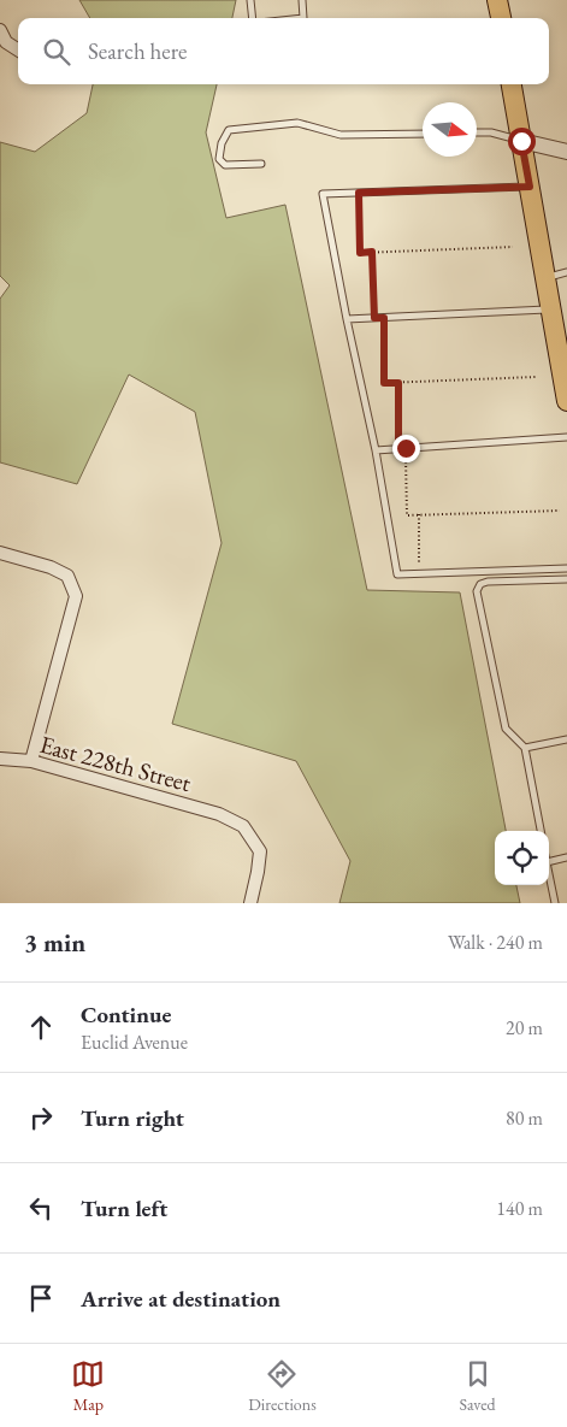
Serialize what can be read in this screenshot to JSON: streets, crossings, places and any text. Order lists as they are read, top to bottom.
{
  "streets": {
    "street": ["East 228th Street"]
  },
  "north": "right",
  "page": {
    "search": "Search here",
    "heading": ["3 min", "Walk · 240 m"],
    "list": [
      ["Continue", "Euclid Avenue", "20 m"],
      ["Turn right", "80 m"],
      ["Turn left", "140 m"],
      "Arrive at destination"
    ],
    "nav": ["Map", "Directions", "Saved"]
  }
}
